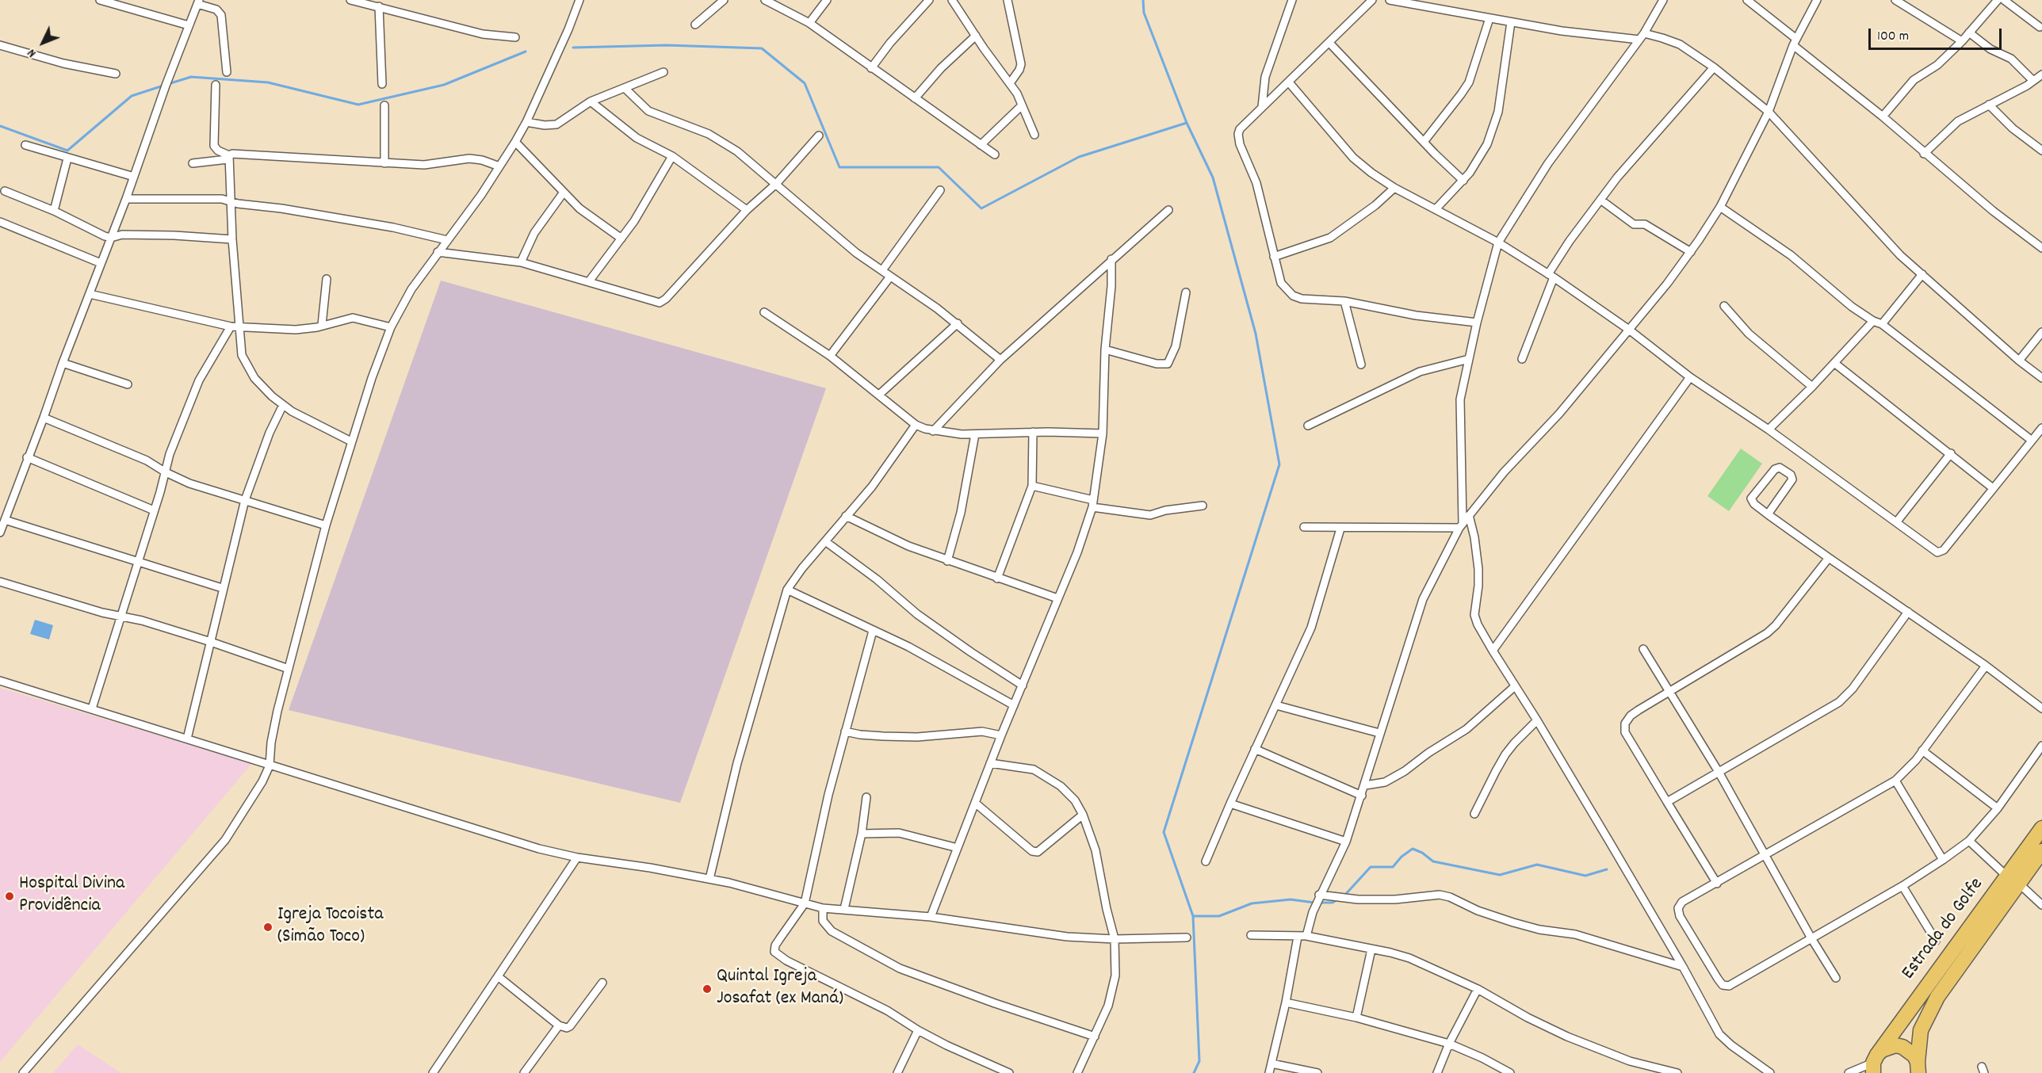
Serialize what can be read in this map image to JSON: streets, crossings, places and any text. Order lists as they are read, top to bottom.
{
  "streets": {
    "highway": ["Estrada do Golfe"]
  },
  "places": ["Hospital Divina Providência", "Igreja Tocoista (Simão Toco)", "Quintal Igreja Josafat (ex Maná)"],
  "scale_bar": "100 m",
  "north": "bottom left"
}
